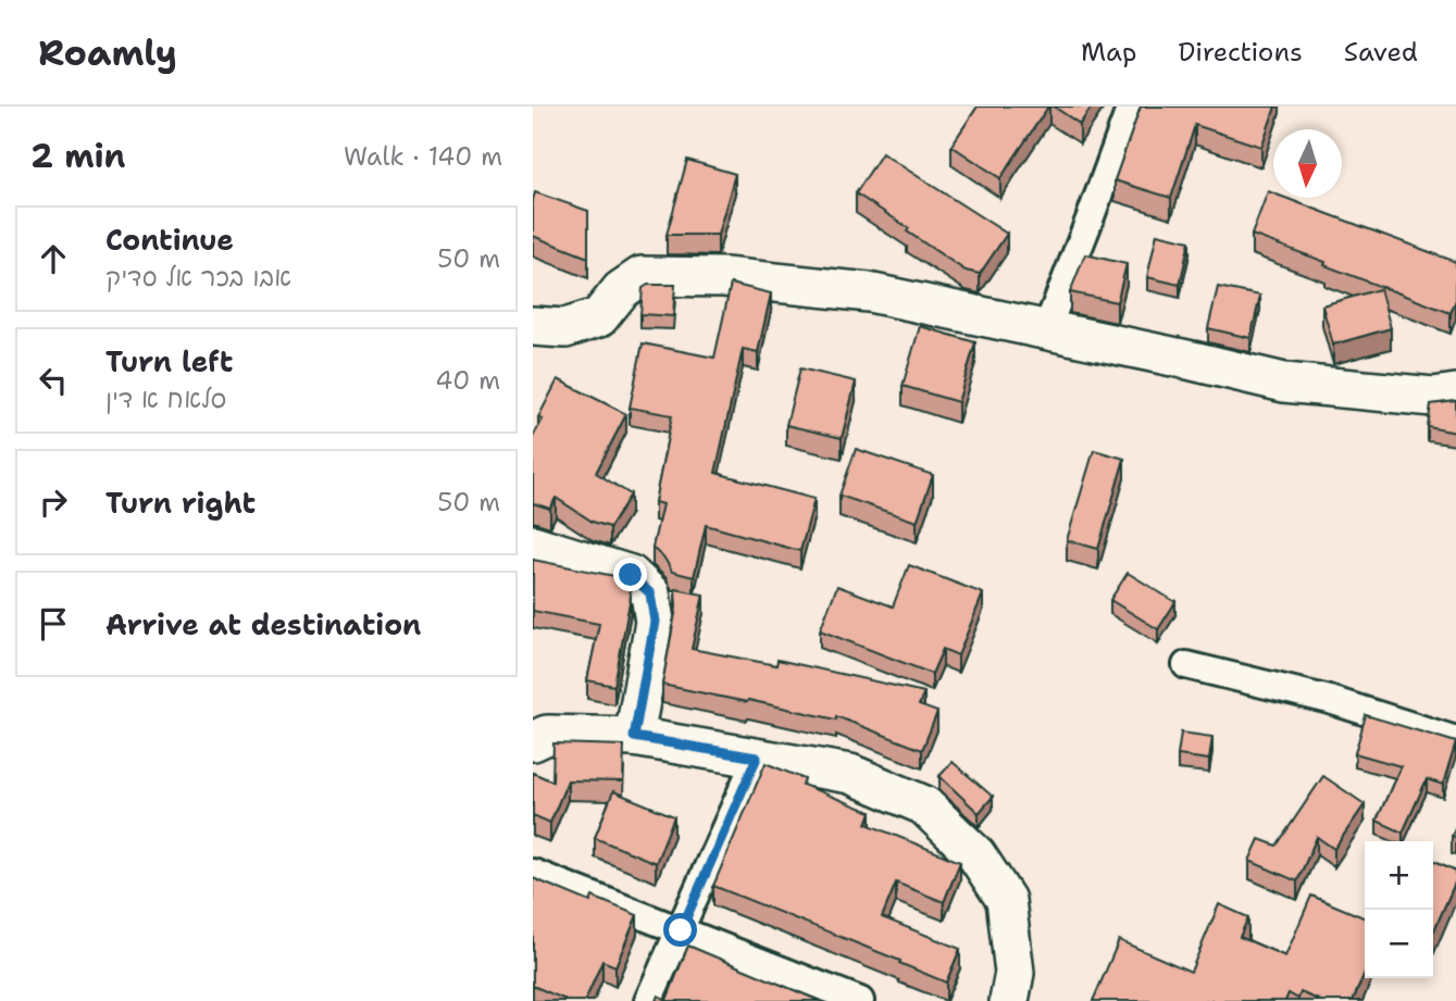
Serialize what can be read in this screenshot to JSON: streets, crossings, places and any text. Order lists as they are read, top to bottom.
{
  "north": "bottom",
  "page": {
    "header": "Roamly",
    "nav": ["Map", "Directions", "Saved"],
    "heading": ["2 min", "Walk · 140 m"],
    "list": [
      ["Continue", "אבו בכר אל סדיק", "50 m"],
      ["Turn left", "סלאח א דין", "40 m"],
      ["Turn right", "50 m"],
      "Arrive at destination"
    ],
    "map_buttons": ["+", "−"]
  }
}
